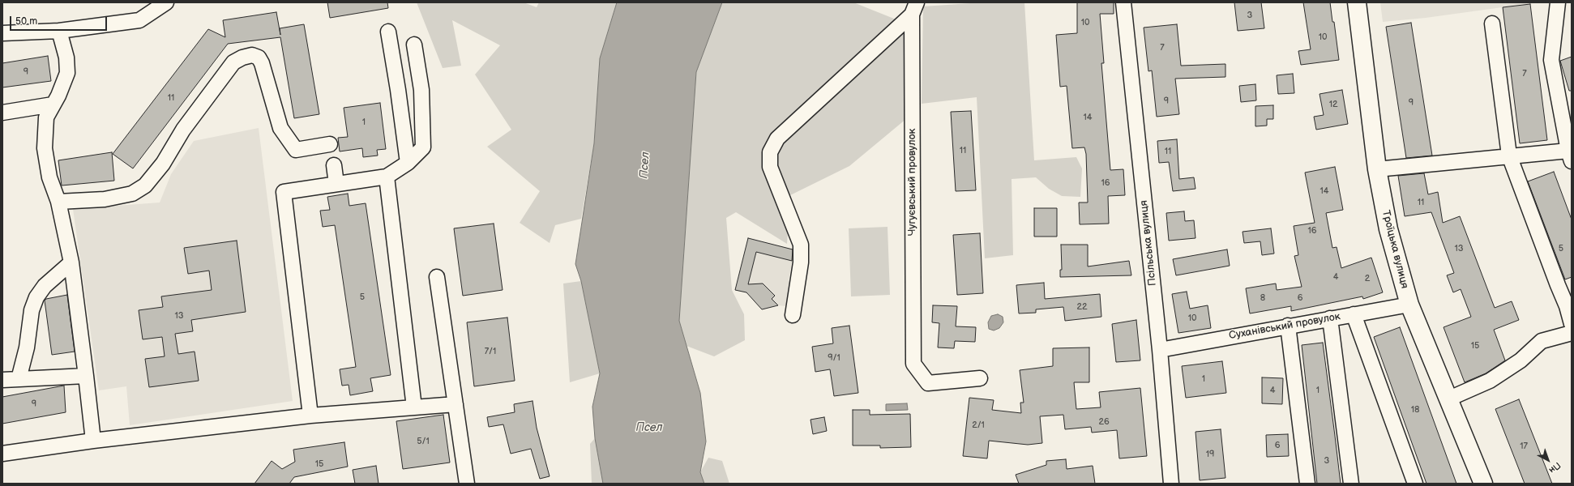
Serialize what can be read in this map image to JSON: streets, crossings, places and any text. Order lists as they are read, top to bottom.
{
  "streets": {
    "main road": ["Троїцька вулиця"],
    "street": ["Чугуєвський провулок", "Псільська вулиця", "Суханівський провулок"]
  },
  "crossings": [
    ["Псільська вулиця", "Суханівський провулок"],
    ["Троїцька вулиця", "Суханівський провулок"]
  ],
  "water": ["Псел"],
  "house_numbers": [
    "3",
    "10",
    "10",
    "7",
    "9",
    "7",
    "11",
    "9",
    "9",
    "12",
    "14",
    "1",
    "11",
    "11",
    "16",
    "14",
    "11",
    "16",
    "13",
    "5",
    "4",
    "2",
    "5",
    "8",
    "6",
    "22",
    "13",
    "10",
    "15",
    "7/1",
    "9/1",
    "1",
    "4",
    "1",
    "9",
    "18",
    "26",
    "2/1",
    "5/1",
    "6",
    "17",
    "19",
    "3",
    "15"
  ],
  "scale_bar": "50 m",
  "north": "bottom right"
}
